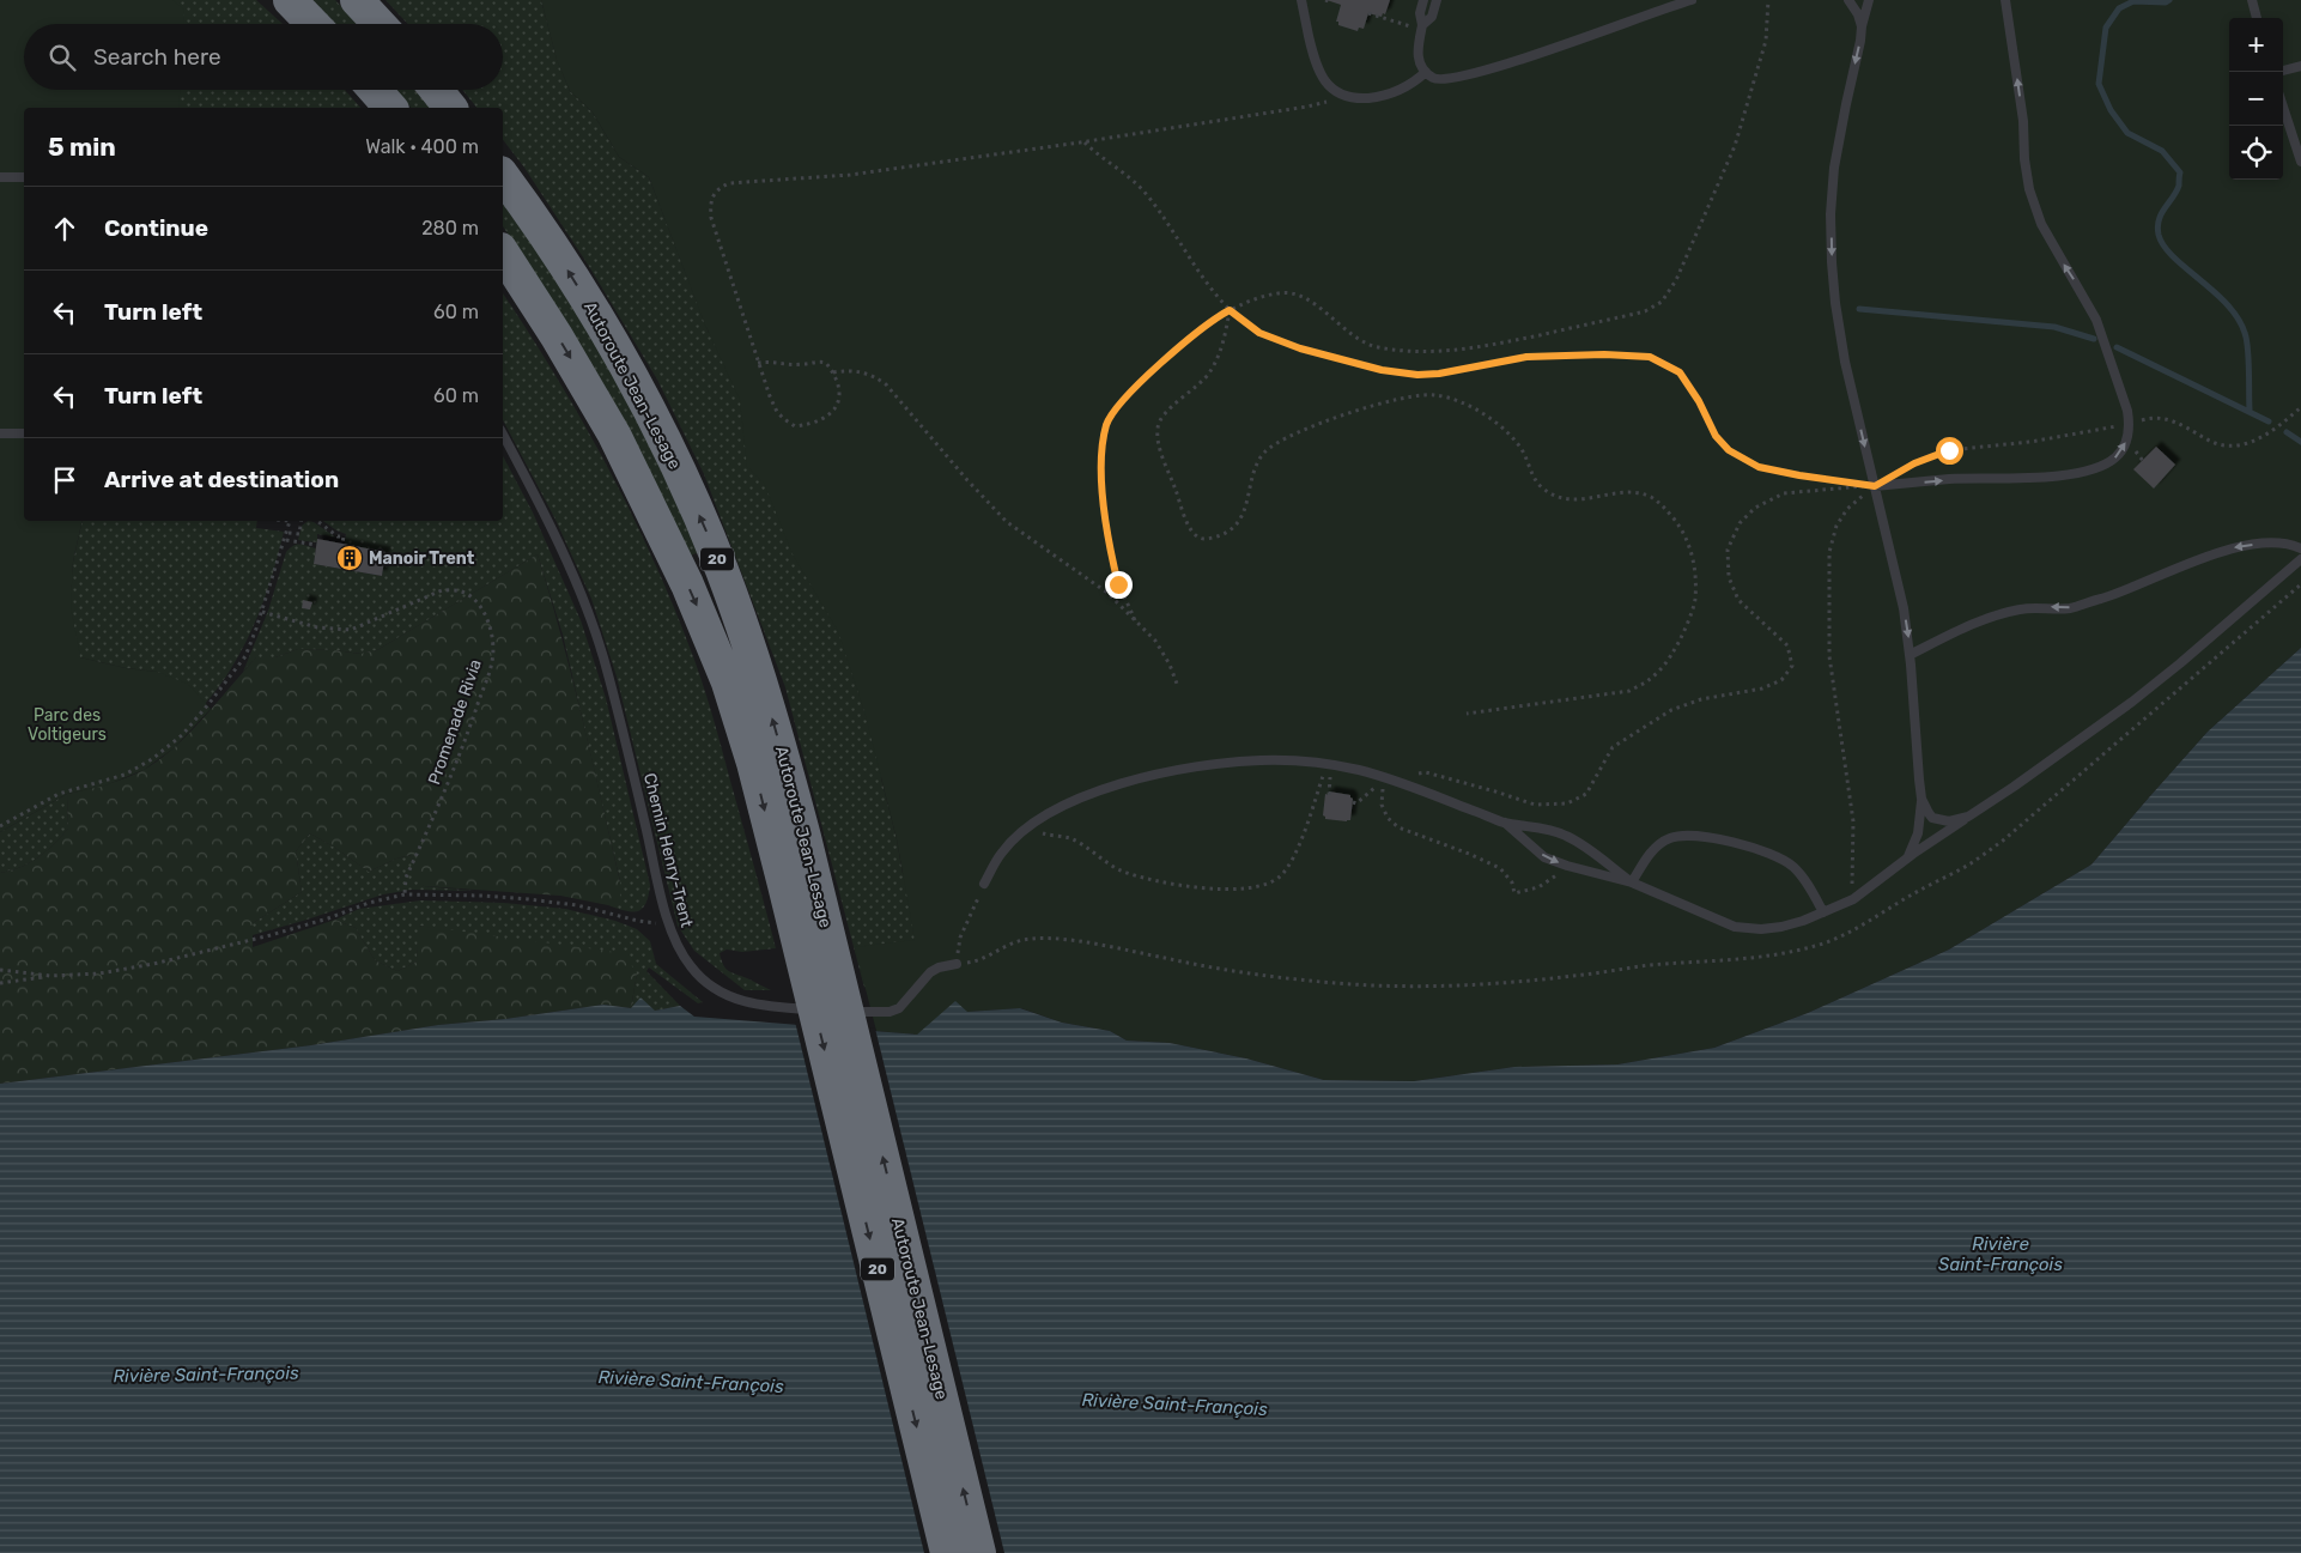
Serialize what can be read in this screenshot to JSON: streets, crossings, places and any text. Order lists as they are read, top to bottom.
{
  "streets": {
    "highway": ["Autoroute Jean-Lesage", "20"],
    "lane": ["Chemin Henry-Trent"],
    "path": ["Promenade Rivia"]
  },
  "crossings": [
    ["Autoroute Jean-Lesage", "Chemin Henry-Trent"]
  ],
  "water": ["Rivière Saint-François"],
  "parks": ["Parc des Voltigeurs"],
  "places": {
    "building": ["Manoir Trent"]
  },
  "page": {
    "map_buttons": ["+", "−"],
    "search": "Search here",
    "heading": ["5 min", "Walk · 400 m"],
    "list": [
      ["Continue", "280 m"],
      ["Turn left", "60 m"],
      ["Turn left", "60 m"],
      "Arrive at destination"
    ]
  }
}
